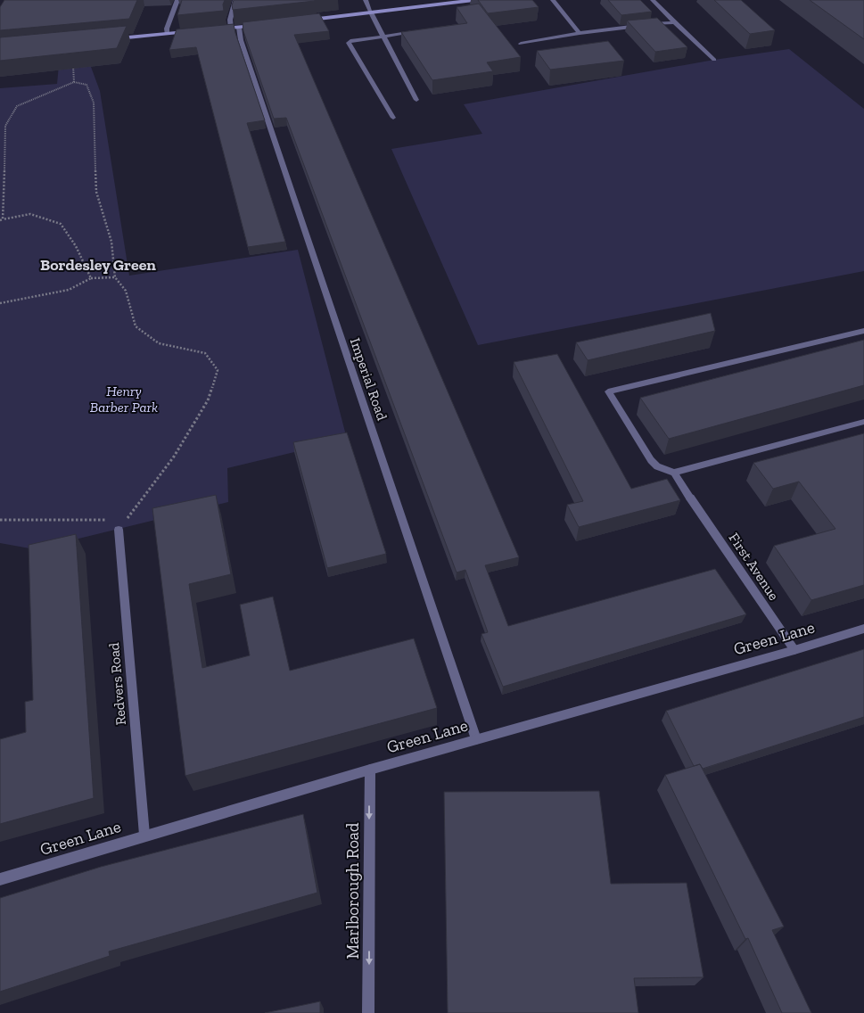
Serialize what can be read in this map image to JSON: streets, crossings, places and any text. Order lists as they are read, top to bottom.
{
  "streets": {
    "street": [
      "Imperial Road",
      "First Avenue",
      "Green Lane",
      "Redvers Road",
      "Marlborough Road"
    ]
  },
  "crossings": [
    ["Imperial Road", "Green Lane"],
    ["First Avenue", "Green Lane"],
    ["Green Lane", "Redvers Road"],
    ["Green Lane", "Marlborough Road"]
  ],
  "one_way": ["Marlborough Road"],
  "districts": ["Bordesley Green"],
  "parks": ["Henry Barber Park"]
}
